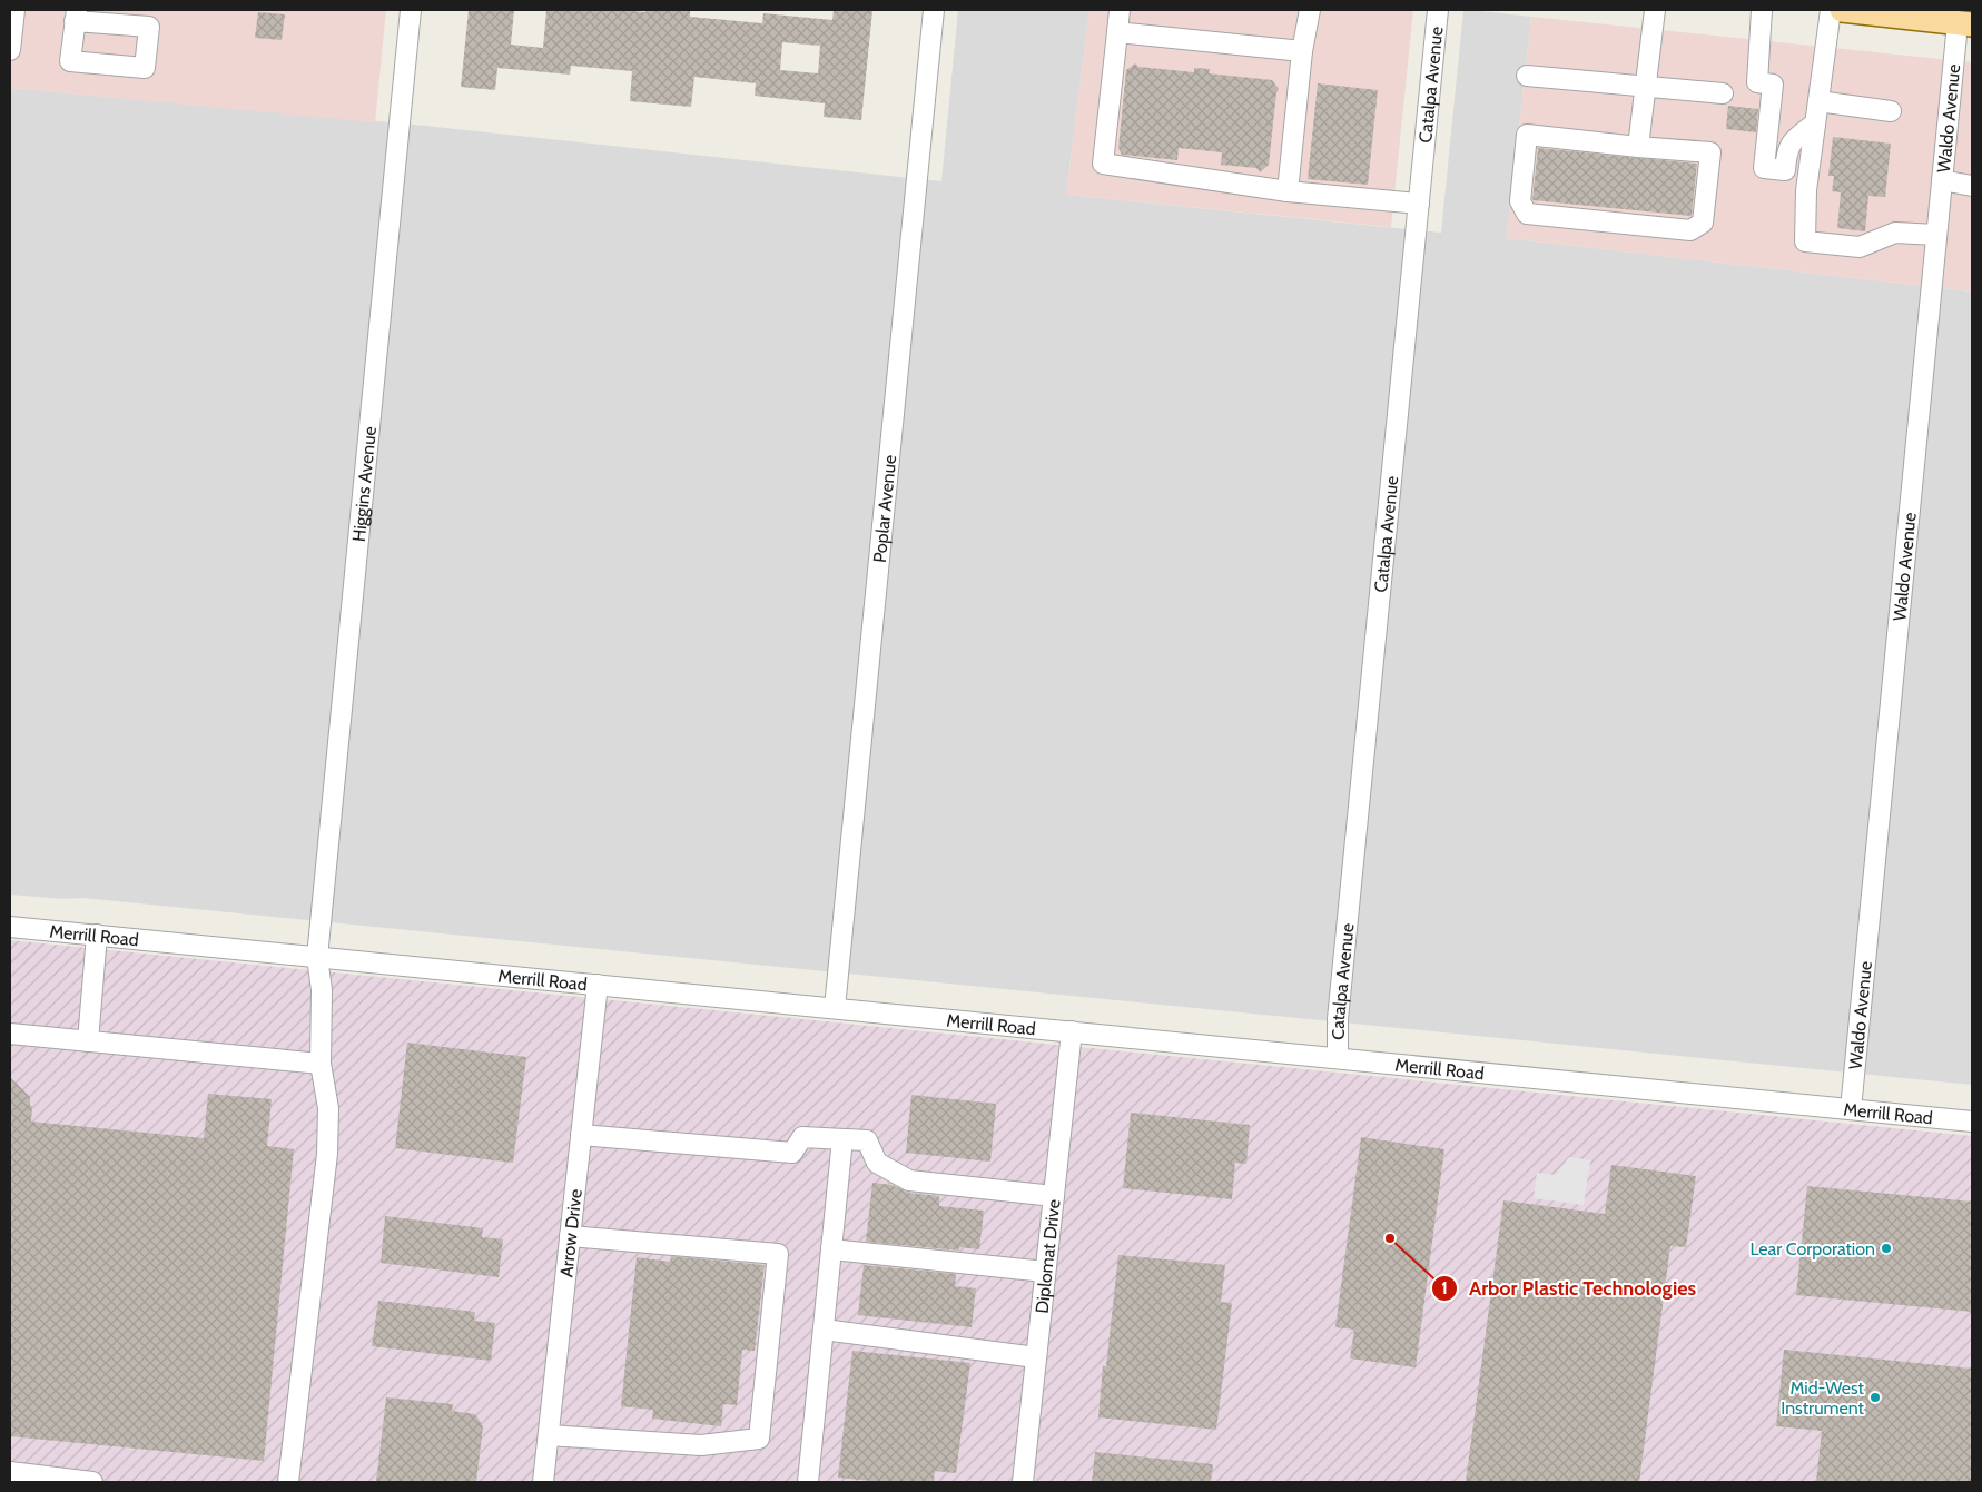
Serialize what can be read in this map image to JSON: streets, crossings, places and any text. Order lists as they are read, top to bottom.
{
  "streets": {
    "street": [
      "Catalpa Avenue",
      "Waldo Avenue",
      "Higgins Avenue",
      "Poplar Avenue",
      "Merrill Road",
      "Arrow Drive",
      "Diplomat Drive"
    ]
  },
  "crossings": [
    ["Catalpa Avenue", "Merrill Road"],
    ["Waldo Avenue", "Merrill Road"],
    ["Higgins Avenue", "Merrill Road"],
    ["Poplar Avenue", "Merrill Road"],
    ["Merrill Road", "Arrow Drive"],
    ["Merrill Road", "Diplomat Drive"]
  ],
  "places": ["Arbor Plastic Technologies", "Lear Corporation", "Mid-West Instrument"]
}
